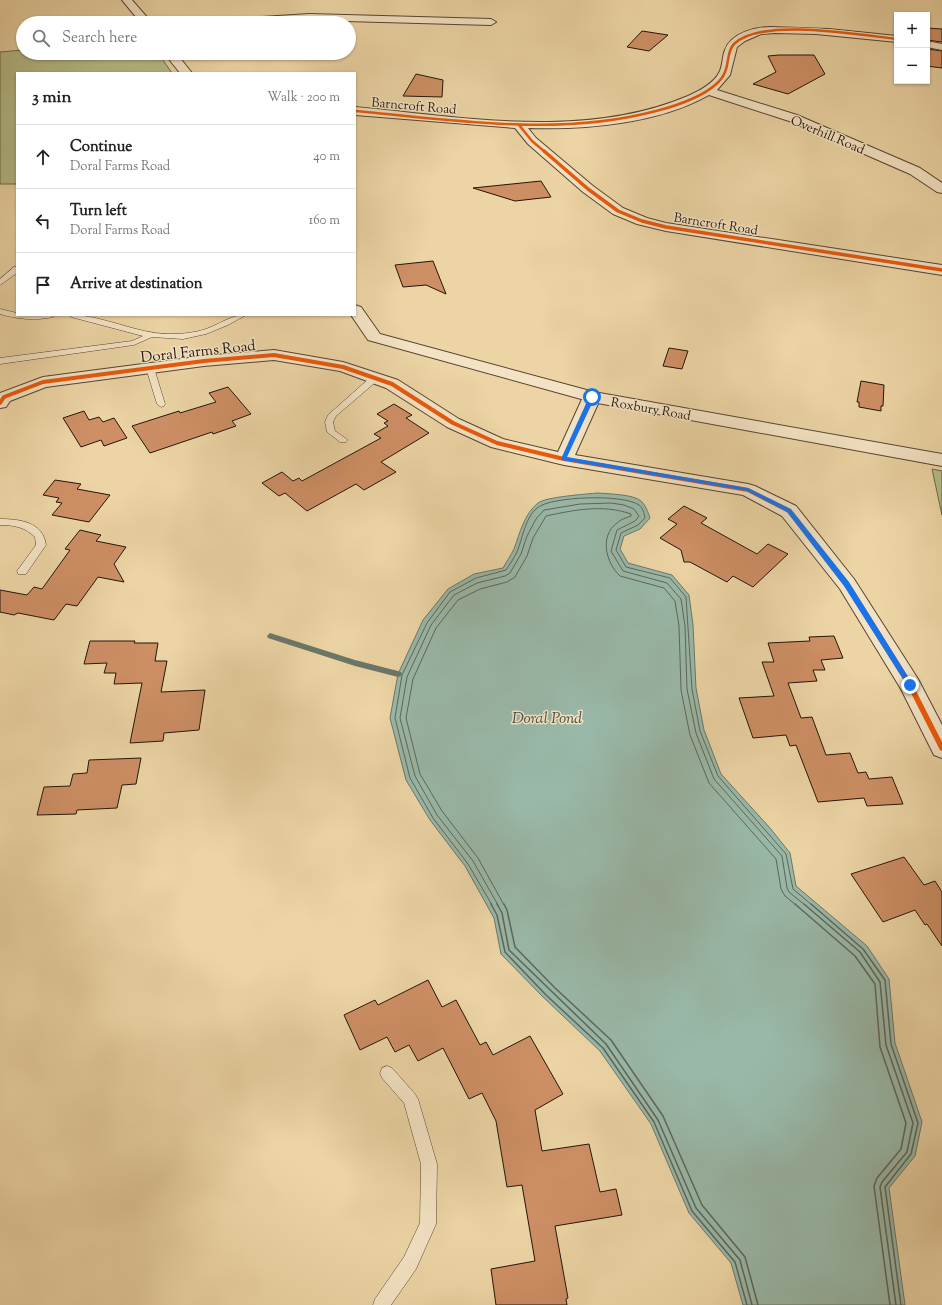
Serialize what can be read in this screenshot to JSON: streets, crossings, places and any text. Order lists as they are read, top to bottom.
{
  "streets": {
    "street": [
      "Barncroft Road",
      "Overhill Road",
      "Doral Farms Road",
      "Roxbury Road"
    ]
  },
  "crossings": [
    ["Barncroft Road", "Overhill Road"]
  ],
  "water": ["Doral Pond"],
  "page": {
    "map_buttons": ["+", "−"],
    "search": "Search here",
    "heading": ["3 min", "Walk · 200 m"],
    "list": [
      ["Continue", "Doral Farms Road", "40 m"],
      ["Turn left", "Doral Farms Road", "160 m"],
      "Arrive at destination"
    ]
  }
}
